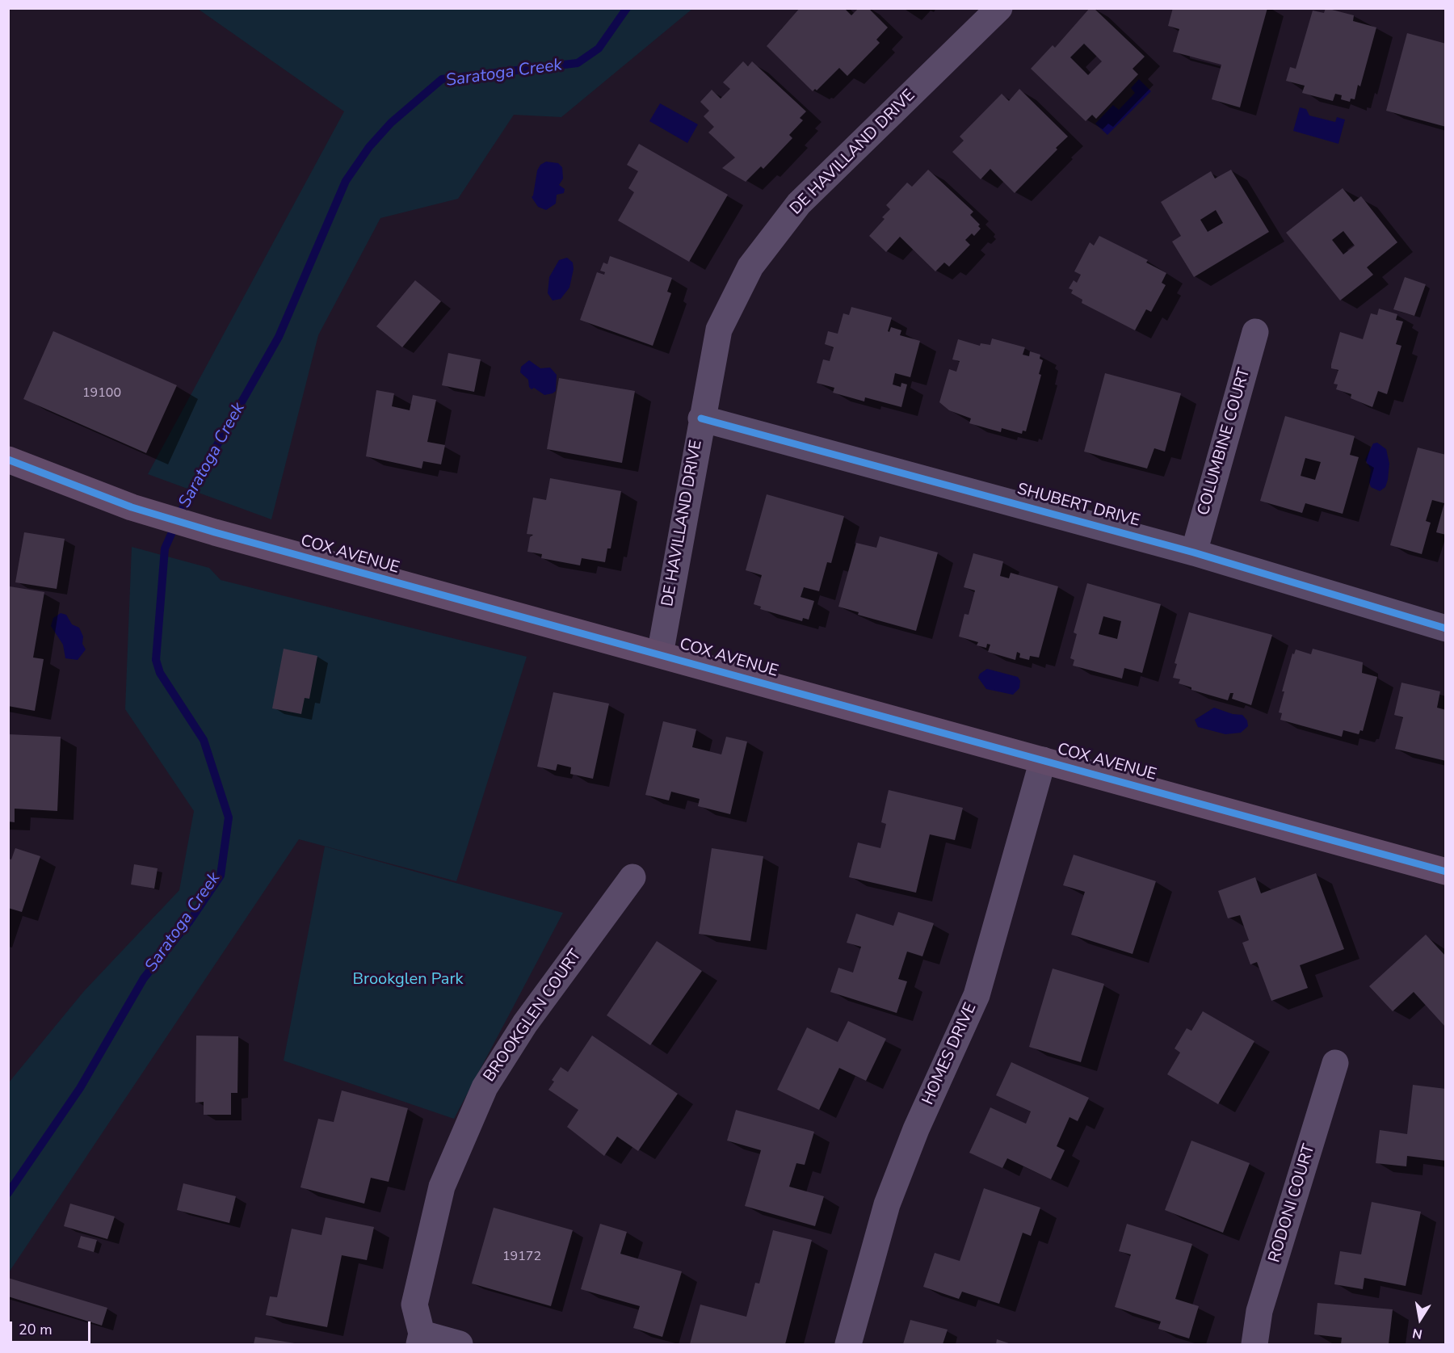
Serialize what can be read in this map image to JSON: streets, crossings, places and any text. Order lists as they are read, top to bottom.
{
  "streets": {
    "main road": ["COX AVENUE"],
    "street": [
      "DE HAVILLAND DRIVE",
      "COLUMBINE COURT",
      "SHUBERT DRIVE",
      "BROOKGLEN COURT",
      "HOMES DRIVE",
      "RODONI COURT"
    ]
  },
  "crossings": [
    ["DE HAVILLAND DRIVE", "SHUBERT DRIVE"],
    ["DE HAVILLAND DRIVE", "COX AVENUE"],
    ["COLUMBINE COURT", "SHUBERT DRIVE"],
    ["COX AVENUE", "HOMES DRIVE"]
  ],
  "water": ["Saratoga Creek"],
  "parks": ["Brookglen Park"],
  "house_numbers": ["19100", "19172"],
  "scale_bar": "20 m",
  "north": "bottom"
}
